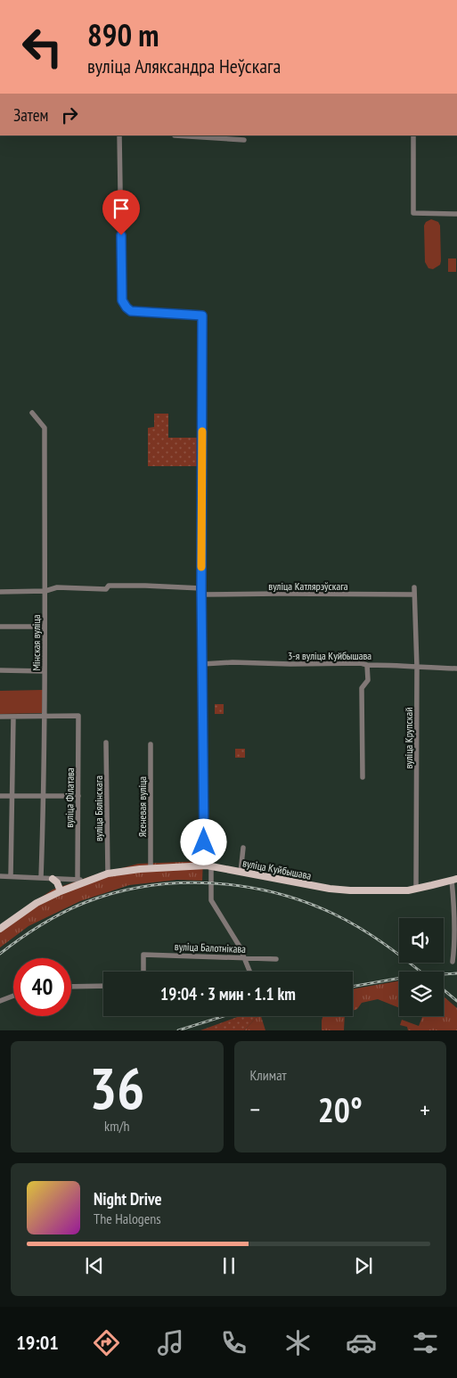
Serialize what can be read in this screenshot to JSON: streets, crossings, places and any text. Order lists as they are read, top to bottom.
{
  "streets": {
    "main road": ["вуліца Куйбышава"],
    "street": [
      "вуліца Катлярэўскага",
      "Мінская вуліца",
      "3-я вуліца Куйбышава",
      "вуліца Крупскай",
      "вуліца Філатава",
      "Ясеневая вуліца",
      "вуліца Бялінскага",
      "вуліца Балотнікава"
    ]
  },
  "crossings": [
    ["вуліца Катлярэўскага", "вуліца Крупскай"],
    ["Мінская вуліца", "вуліца Філатава"],
    ["3-я вуліца Куйбышава", "вуліца Крупскай"],
    ["вуліца Крупскай", "вуліца Куйбышава"],
    ["Ясеневая вуліца", "вуліца Куйбышава"],
    ["вуліца Бялінскага", "вуліца Куйбышава"]
  ],
  "page": {
    "turn": ["890 m", "вуліца Аляксандра Неўскага"],
    "then": "Затем",
    "limit": "40",
    "trip": "19:04 · 3 мин · 1.1 km",
    "tile": [
      ["36", "km/h"],
      "Климат"
    ],
    "heat": ["−", "20°", "+"],
    "song": ["Night Drive", "The Halogens"],
    "tabs": "19:01"
  }
}
